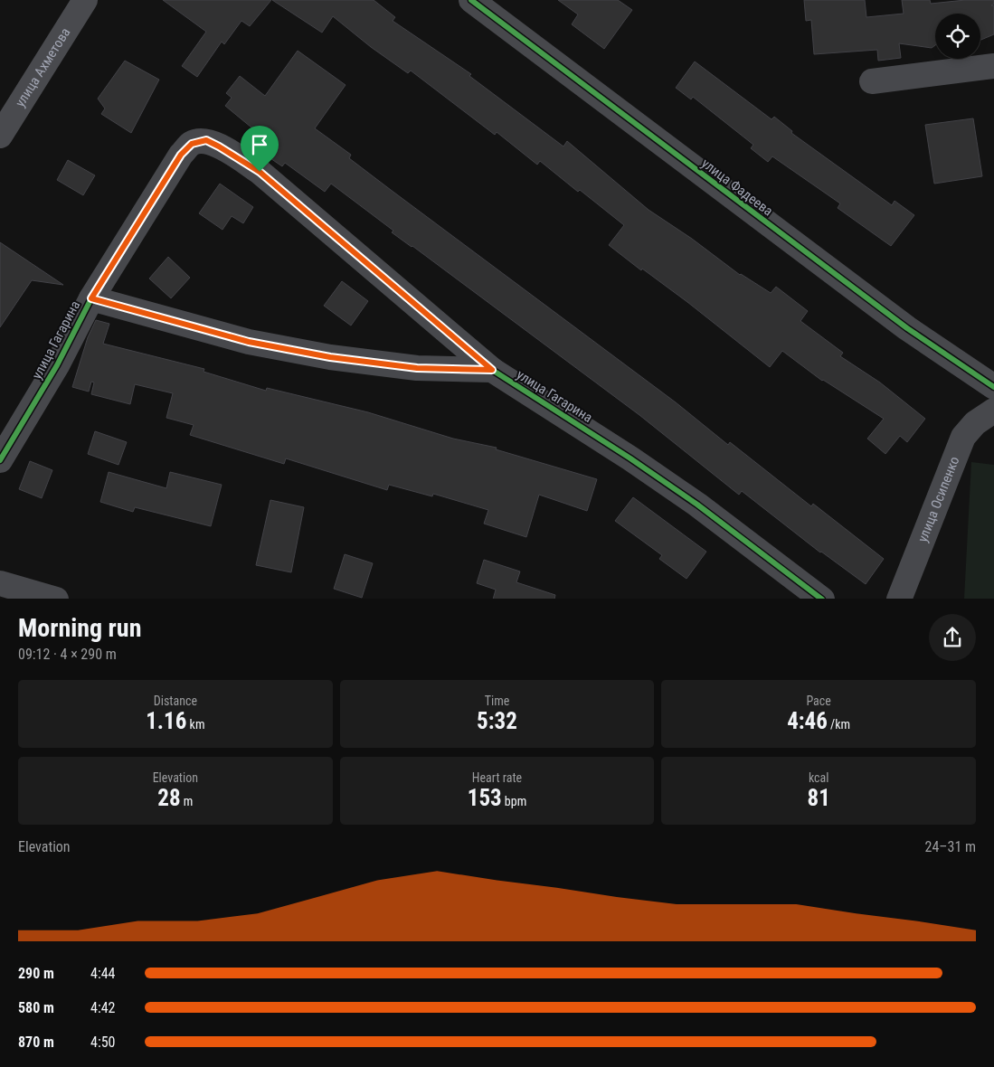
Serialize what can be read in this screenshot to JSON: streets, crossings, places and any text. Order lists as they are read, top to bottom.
{
  "streets": {
    "main road": ["улица Ахметова"],
    "street": ["улица Фадеева", "улица Гагарина", "улица Осипенко"]
  },
  "page": {
    "heading": ["Morning run", "09:12 · 4 × 290 m"],
    "stats": [
      ["Distance", "1.16 km"],
      ["Time", "5:32"],
      ["Pace", "4:46 /km"],
      ["Elevation", "28 m"],
      ["Heart rate", "153 bpm"],
      ["kcal", "81"]
    ],
    "chart": ["Elevation", "24–31 m"],
    "list": [
      {
        "name": "290 m",
        "note": "4:44"
      },
      {
        "name": "580 m",
        "note": "4:42"
      },
      {
        "name": "870 m",
        "note": "4:50"
      }
    ]
  }
}
